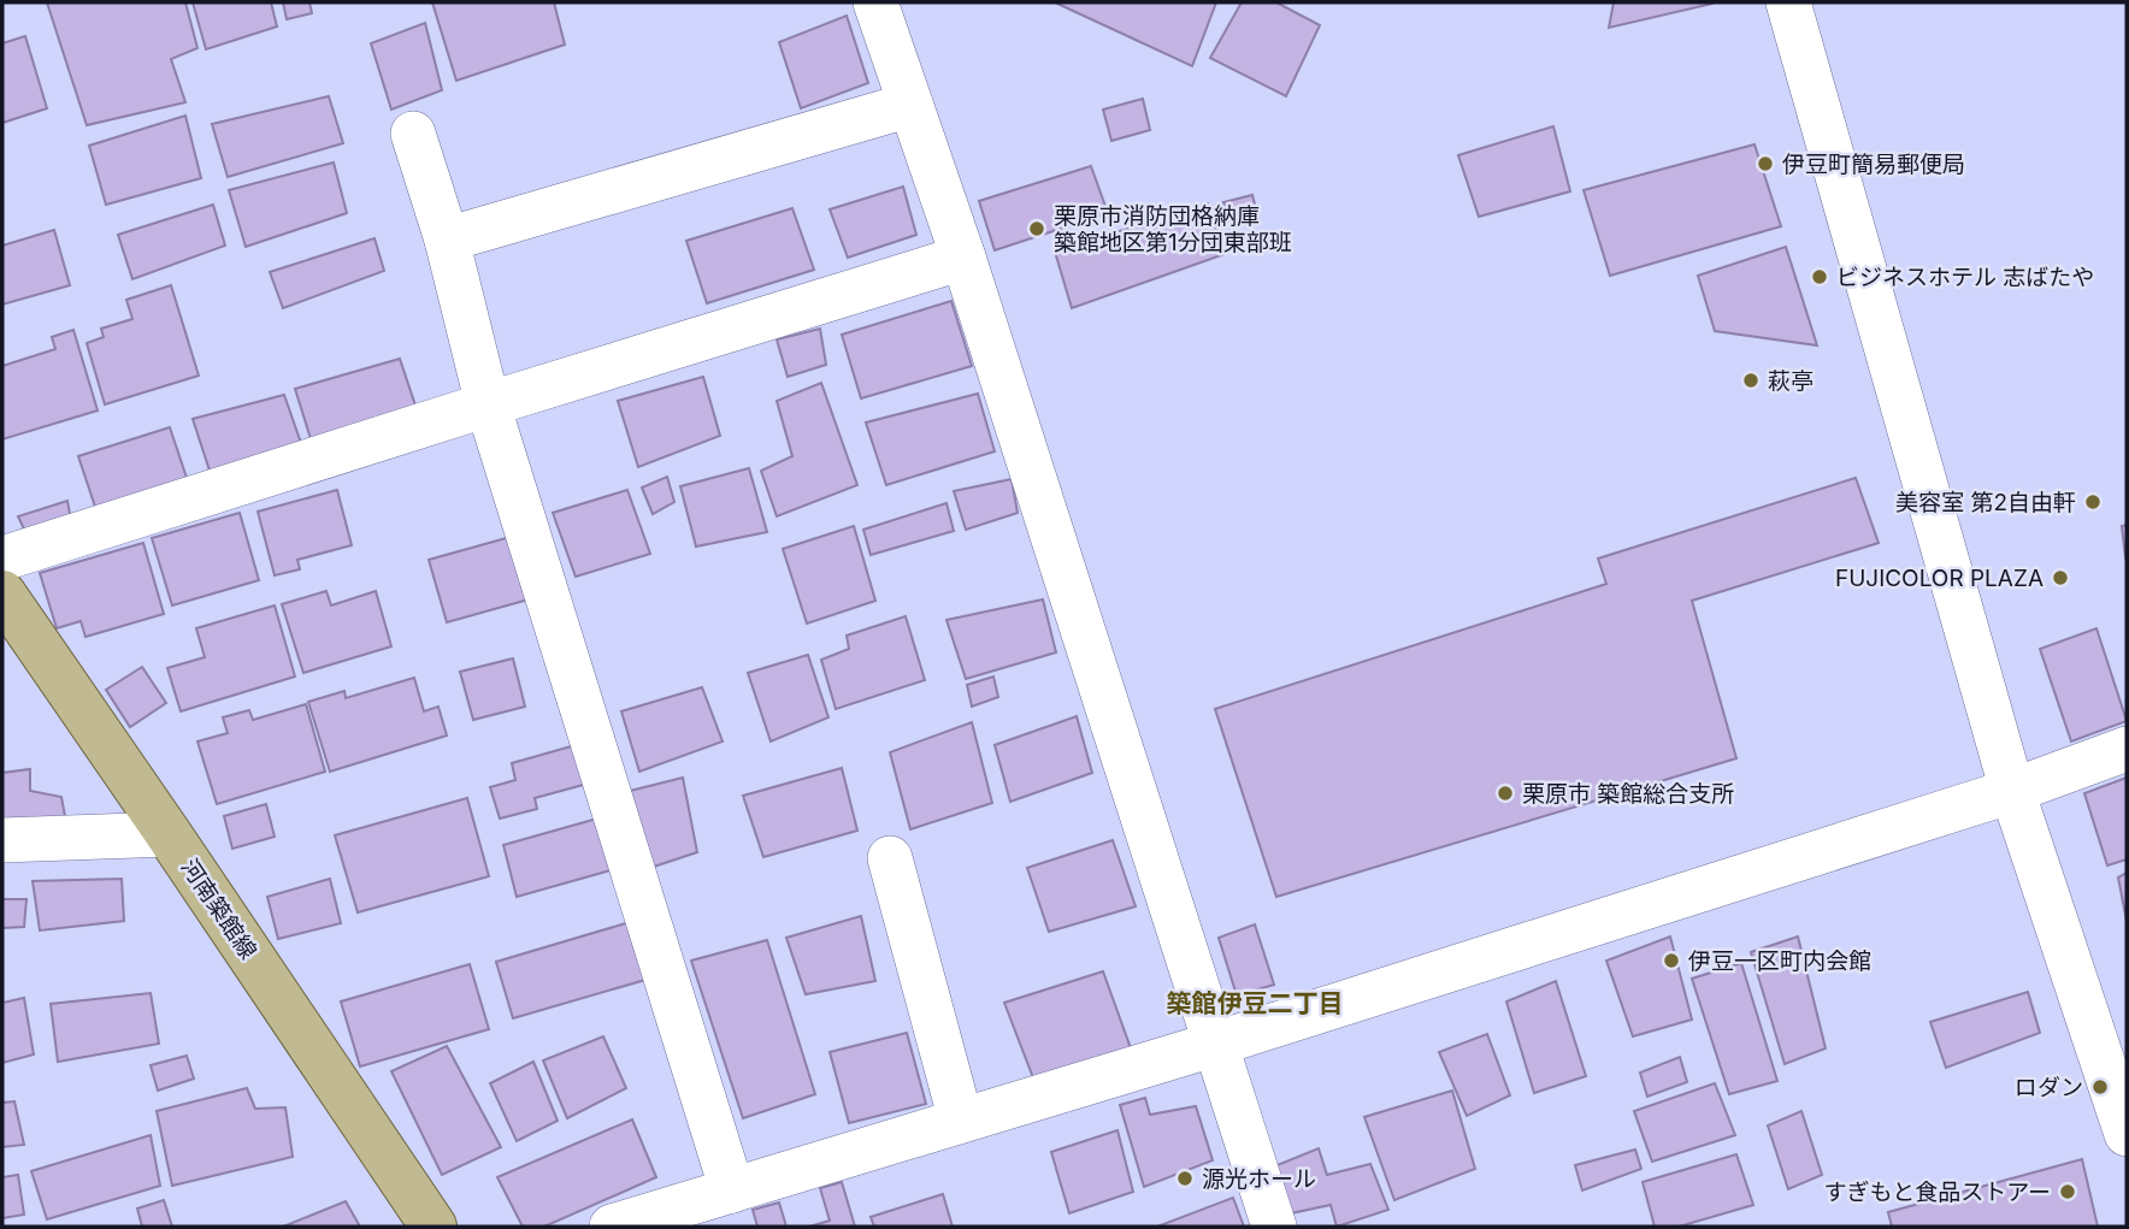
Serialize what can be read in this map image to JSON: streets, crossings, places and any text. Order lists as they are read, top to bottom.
{
  "streets": {
    "main road": ["河南築館線"]
  },
  "districts": ["築館伊豆二丁目"],
  "places": [
    "伊豆町簡易郵便局",
    "栗原市消防団格納庫 築館地区第1分団東部班",
    "ビジネスホテル 志ばたや",
    "萩亭",
    "美容室 第2自由軒",
    "FUJICOLOR PLAZA",
    "栗原市 築館総合支所",
    "伊豆一区町内会館",
    "ロダン",
    "源光ホール",
    "すぎもと食品ストアー"
  ]
}
